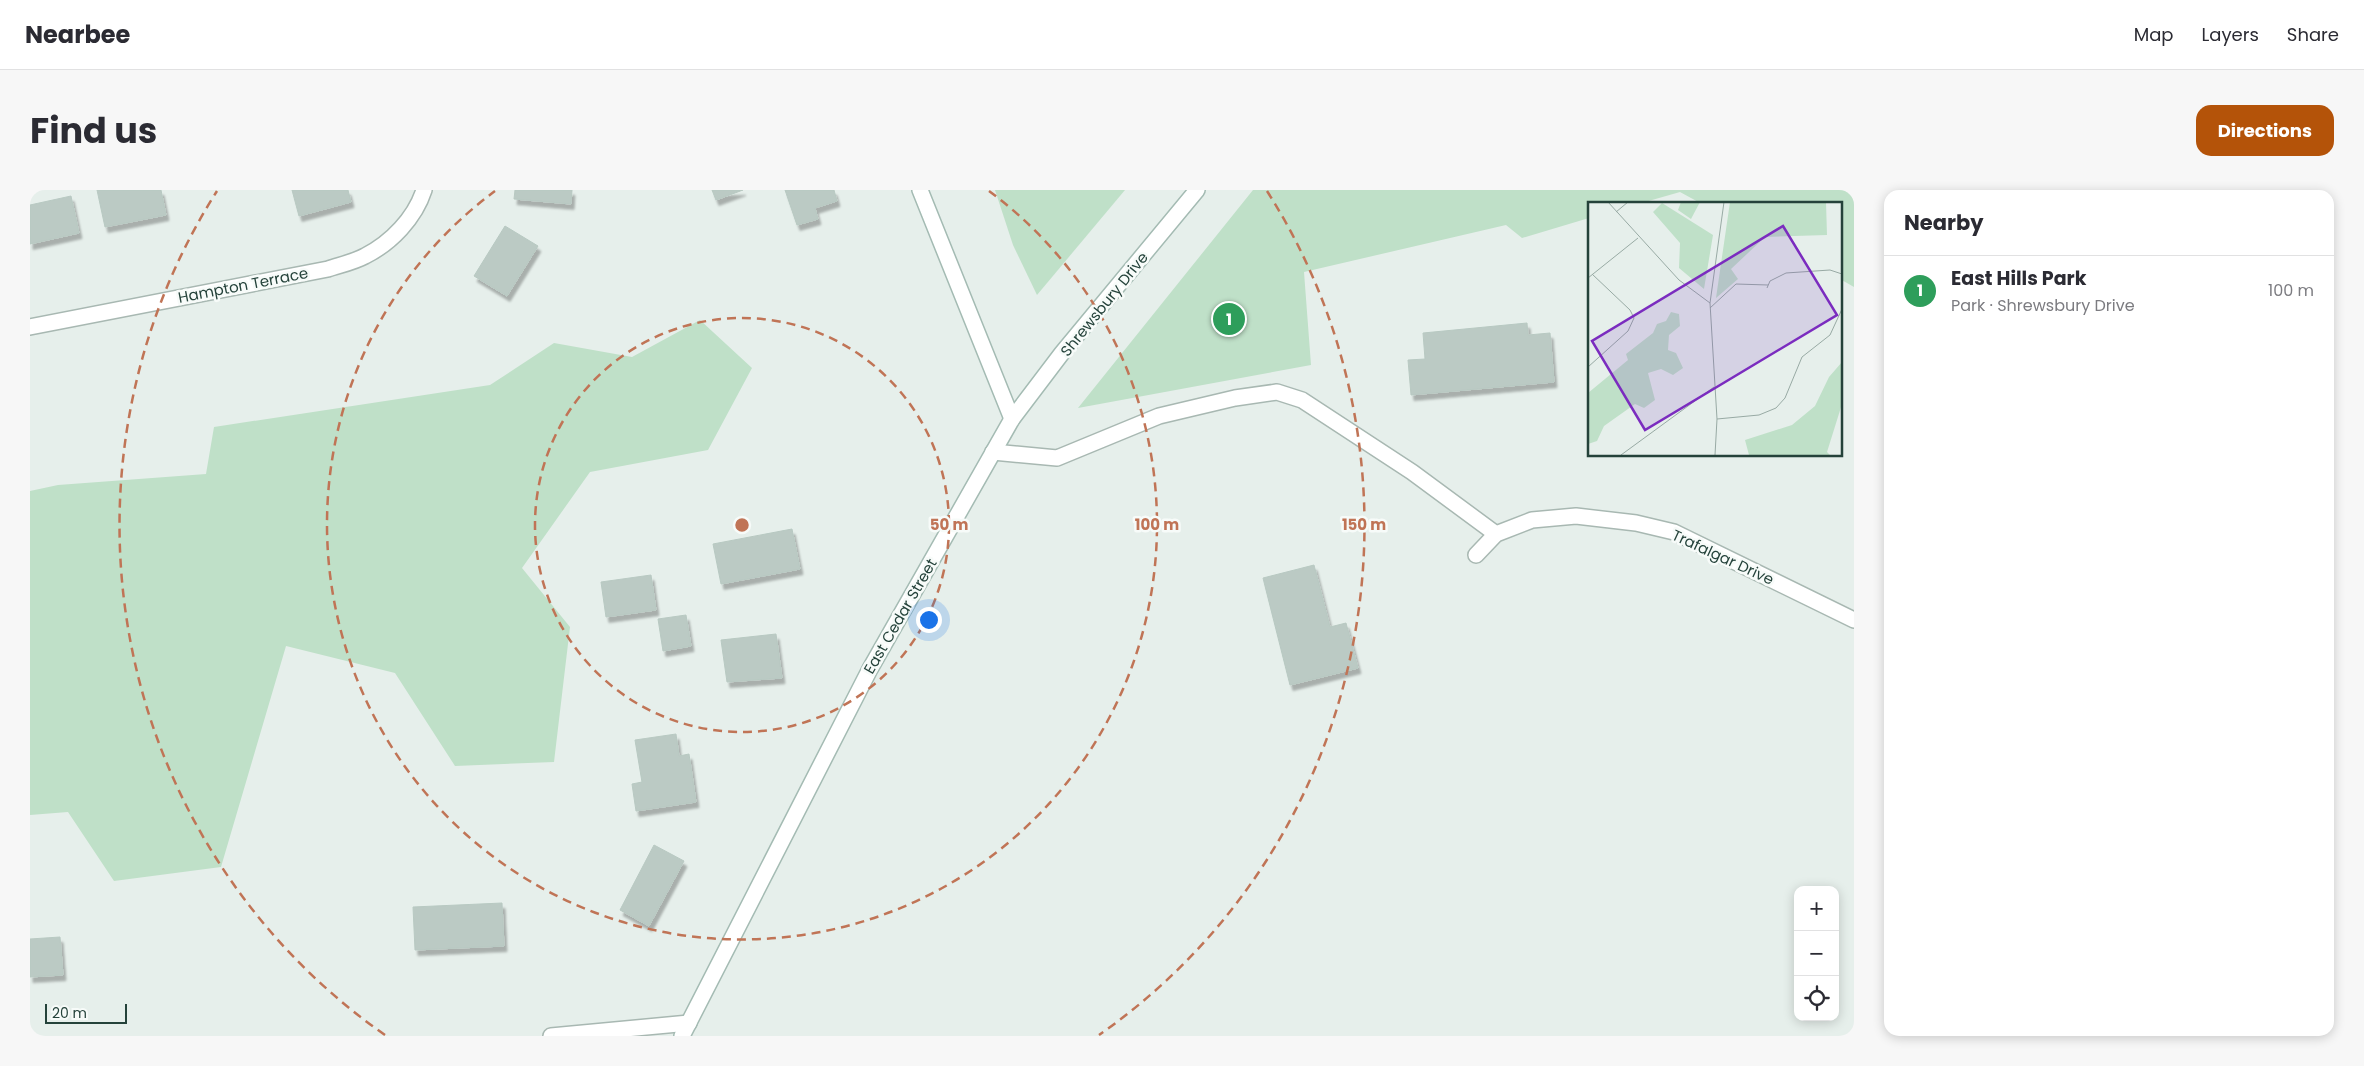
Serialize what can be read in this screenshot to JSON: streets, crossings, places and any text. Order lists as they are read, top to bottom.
{
  "streets": {
    "street": [
      "Hampton Terrace",
      "Shrewsbury Drive",
      "Trafalgar Drive",
      "East Cedar Street"
    ]
  },
  "crossings": [
    ["Shrewsbury Drive", "East Cedar Street"]
  ],
  "scale_bar": "20 m",
  "page": {
    "header": "Nearbee",
    "nav": ["Map", "Layers", "Share"],
    "title": "Find us",
    "buttons": "Directions",
    "heading": "Nearby",
    "list": [
      {
        "mark": "1",
        "name": "East Hills Park",
        "note": "Park · Shrewsbury Drive",
        "value": "100 m"
      }
    ],
    "pins": "1",
    "map_buttons": ["+", "−"],
    "scale": "20 m"
  },
  "rings": ["50 m", "100 m", "150 m"]
}
